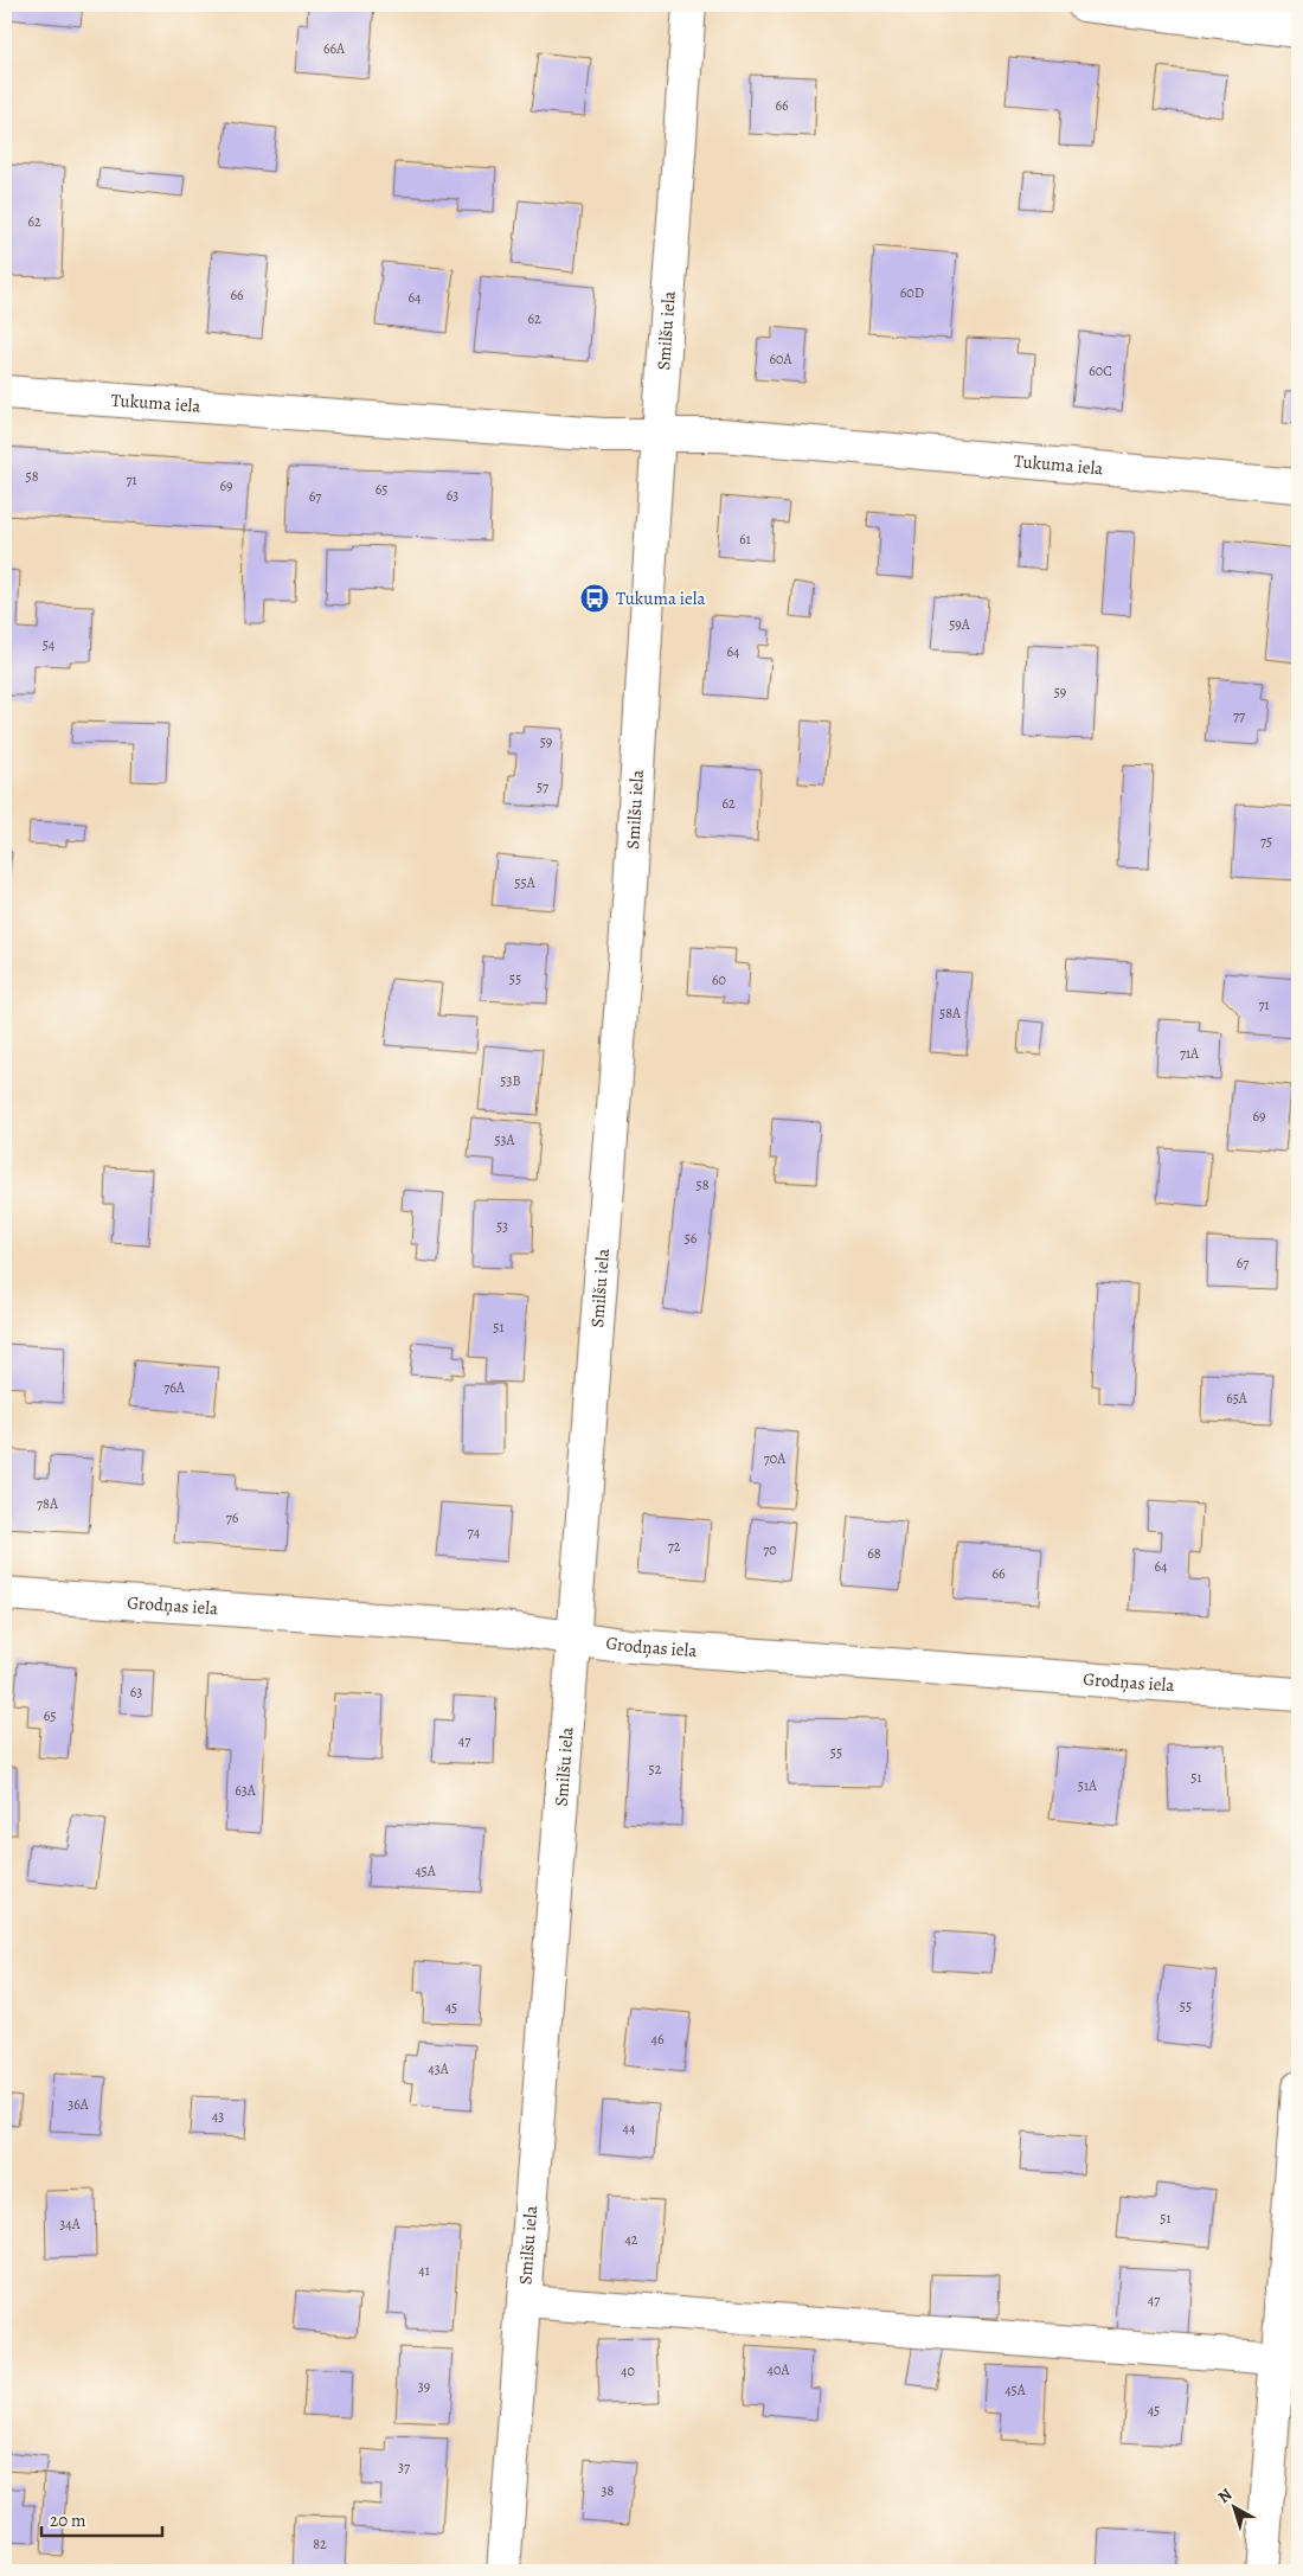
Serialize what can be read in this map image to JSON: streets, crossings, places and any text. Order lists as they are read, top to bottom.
{
  "streets": {
    "street": ["Smilšu iela", "Tukuma iela", "Grodņas iela"]
  },
  "crossings": [
    ["Smilšu iela", "Tukuma iela"],
    ["Smilšu iela", "Grodņas iela"]
  ],
  "places": {
    "bus stop": ["Tukuma iela"]
  },
  "house_numbers": [
    "66A",
    "66",
    "62",
    "60D",
    "66",
    "64",
    "62",
    "60A",
    "60C",
    "58",
    "71",
    "69",
    "65",
    "63",
    "67",
    "61",
    "59A",
    "54",
    "64",
    "59",
    "77",
    "59",
    "57",
    "62",
    "75",
    "55A",
    "55",
    "60",
    "71",
    "58A",
    "71A",
    "53B",
    "69",
    "53A",
    "58",
    "53",
    "56",
    "67",
    "51",
    "76A",
    "65A",
    "70A",
    "78A",
    "76",
    "74",
    "72",
    "70",
    "68",
    "64",
    "66",
    "63",
    "65",
    "47",
    "55",
    "52",
    "51",
    "51A",
    "63A",
    "45A",
    "55",
    "45",
    "46",
    "43A",
    "36A",
    "43",
    "44",
    "51",
    "34A",
    "42",
    "41",
    "47",
    "40A",
    "40",
    "39",
    "45A",
    "45",
    "37",
    "38",
    "82"
  ],
  "scale_bar": "20 m",
  "north": "top left"
}
